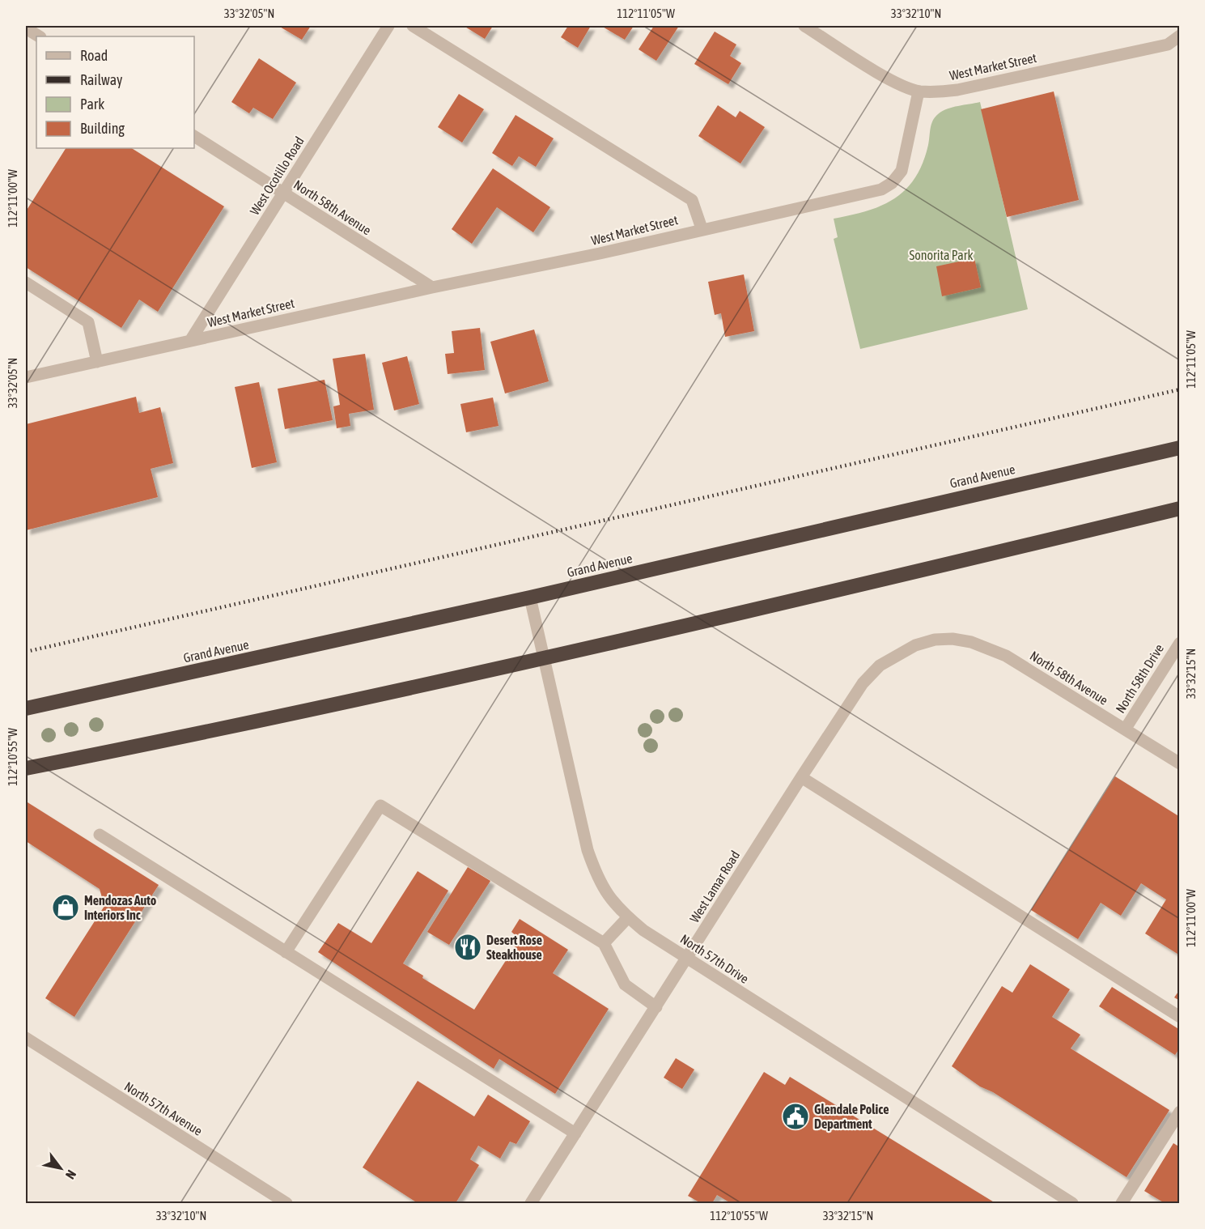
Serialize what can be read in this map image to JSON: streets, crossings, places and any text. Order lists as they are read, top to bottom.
{
  "streets": {
    "highway": ["Grand Avenue"],
    "street": [
      "West Market Street",
      "West Ocotillo Road",
      "North 58th Avenue",
      "North 58th Drive",
      "West Lamar Road",
      "North 57th Drive",
      "North 57th Avenue"
    ]
  },
  "crossings": [
    ["West Market Street", "West Ocotillo Road"],
    ["West Market Street", "North 58th Avenue"],
    ["West Ocotillo Road", "North 58th Avenue"],
    ["North 58th Avenue", "North 58th Drive"],
    ["North 58th Avenue", "West Lamar Road"],
    ["Grand Avenue", "North 57th Drive"],
    ["West Lamar Road", "North 57th Drive"]
  ],
  "parks": ["Sonorita Park"],
  "places": {
    "shop": ["Mendozas Auto Interiors Inc"],
    "restaurant": ["Desert Rose Steakhouse"],
    "public building": ["Glendale Police Department"]
  },
  "legend": [
    "Road",
    "Railway",
    "Park",
    "Building"
  ],
  "north": "bottom right",
  "coordinates": [
    "33°32'05\"N",
    "112°11'05\"W",
    "33°32'10\"N",
    "112°11'00\"W",
    "33°32'15\"N",
    "112°10'55\"W"
  ]
}
